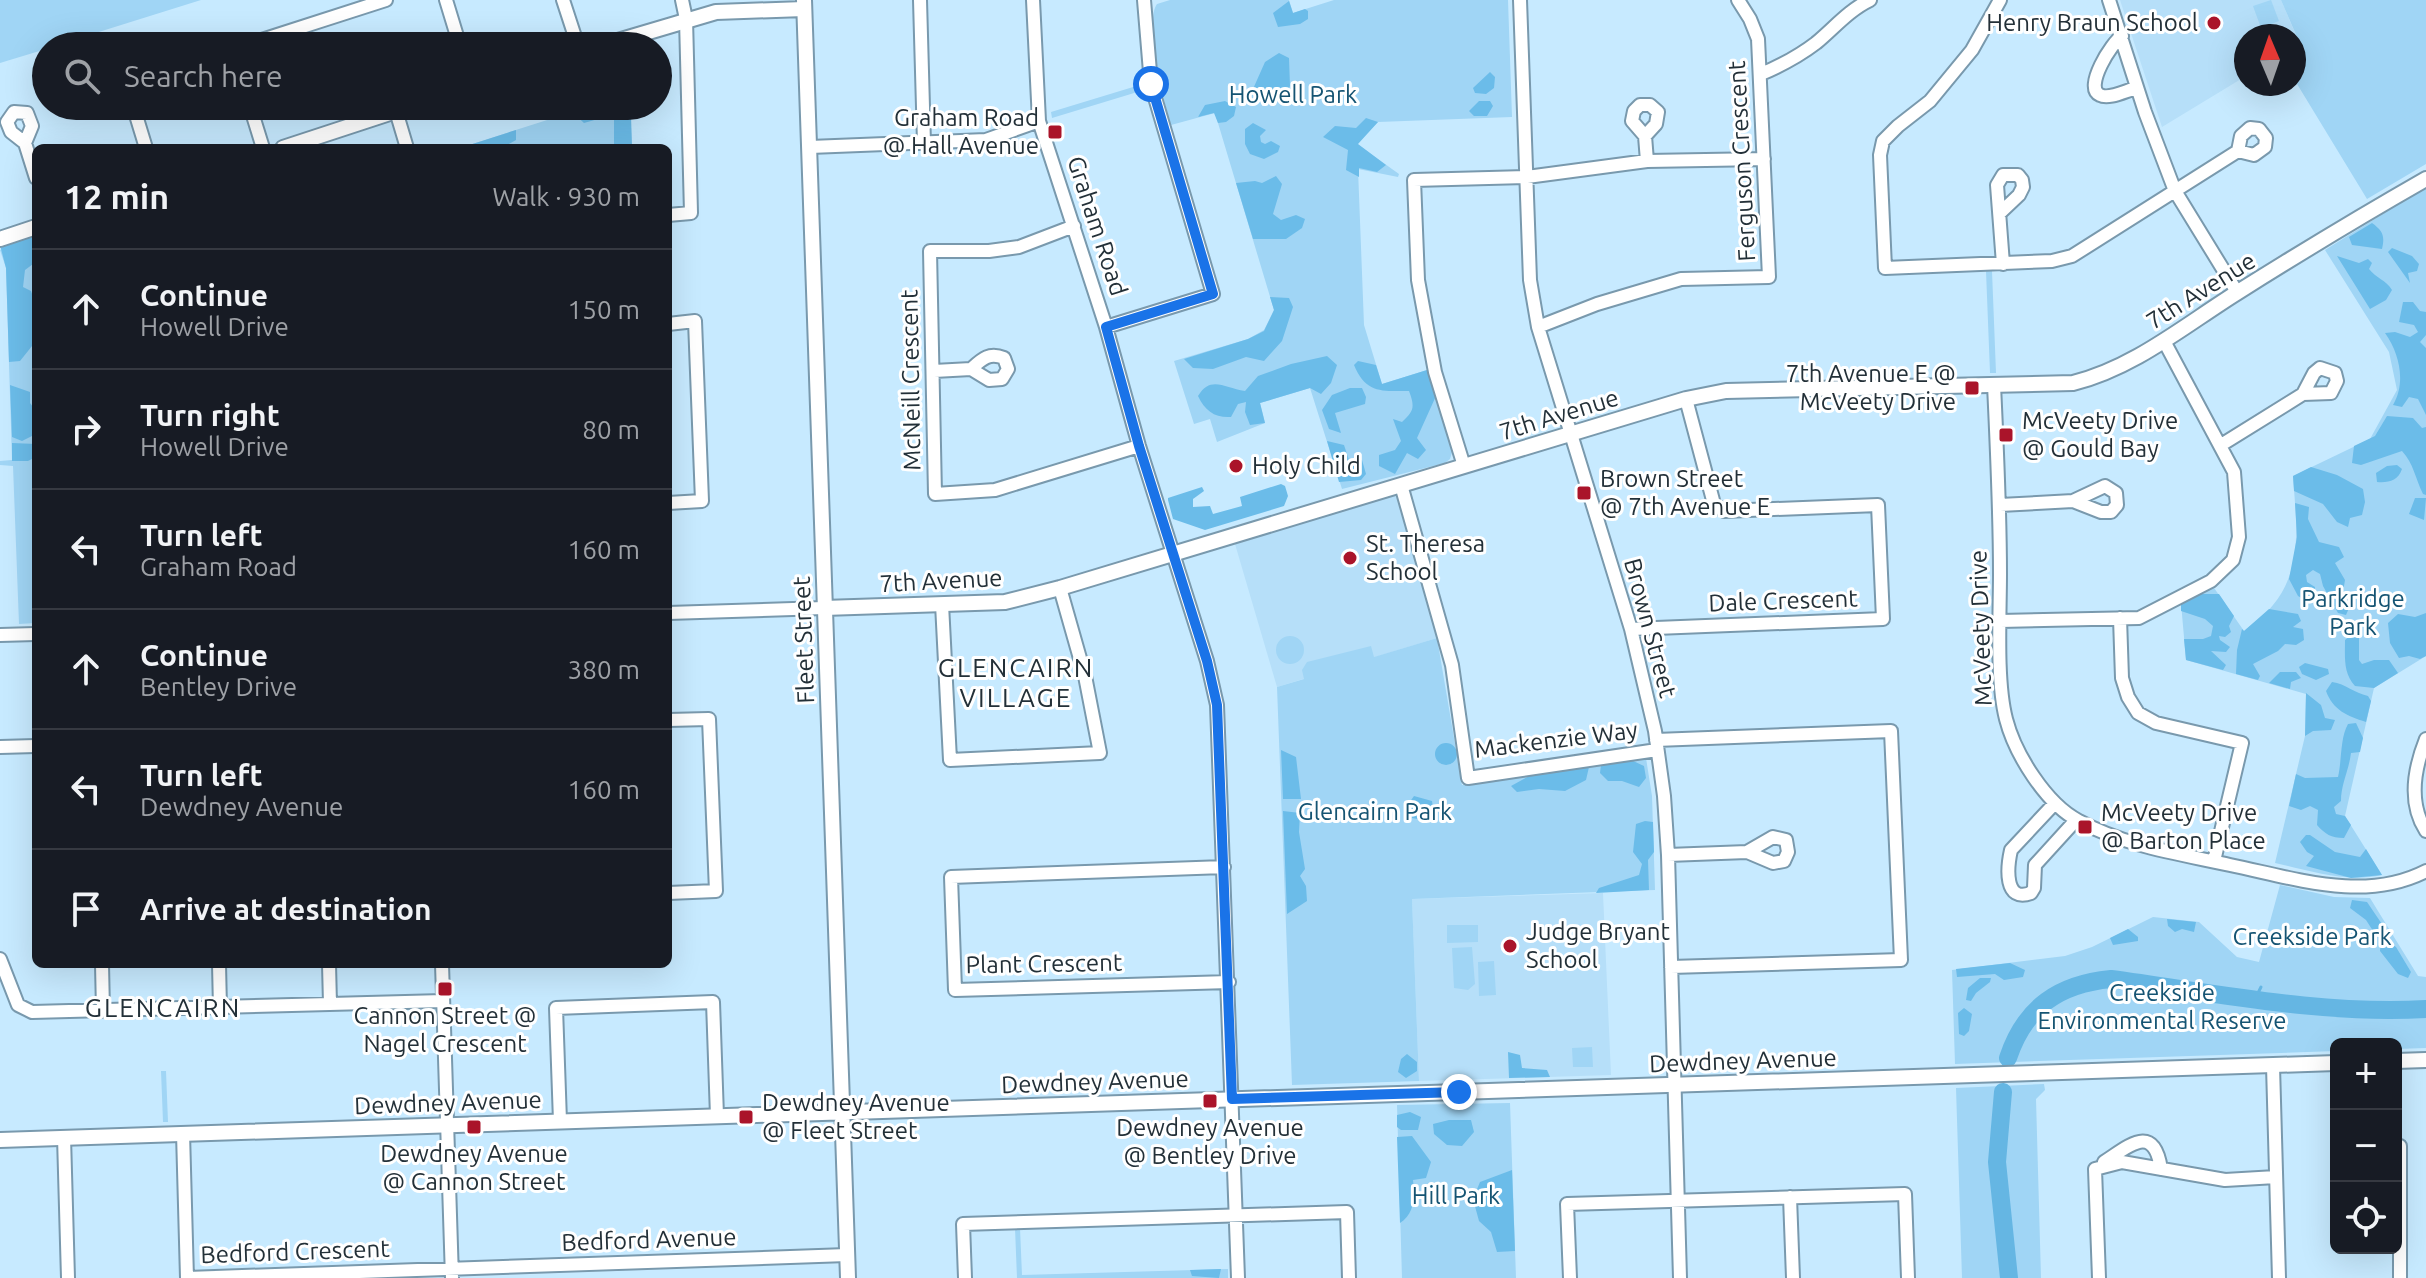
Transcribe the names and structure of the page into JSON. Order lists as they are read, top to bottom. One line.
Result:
{"streets":{"street":["Ferguson Crescent","Graham Road","7th Avenue","McNeill Crescent","Dale Crescent","Brown Street","McVeety Drive","Fleet Street","Mackenzie Way","Plant Crescent","Dewdney Avenue","Bedford Avenue","Bedford Crescent"]},"crossings":[["Ferguson Crescent","Brown Street"],["Graham Road","7th Avenue"],["Graham Road","McNeill Crescent"],["Graham Road","Plant Crescent"],["Graham Road","Dewdney Avenue"],["7th Avenue","Dale Crescent"],["7th Avenue","Brown Street"],["7th Avenue","McVeety Drive"],["7th Avenue","Fleet Street"],["7th Avenue","Mackenzie Way"],["Dale Crescent","Brown Street"],["Brown Street","Mackenzie Way"],["Brown Street","Dewdney Avenue"],["Fleet Street","Dewdney Avenue"],["Fleet Street","Bedford Avenue"],["Dewdney Avenue","Bedford Crescent"],["Bedford Avenue","Bedford Crescent"]],"districts":["GLENCAIRN VILLAGE","GLENCAIRN"],"parks":["Howell Park","Parkridge Park","Glencairn Park","Creekside Park","Creekside Environmental Reserve","Hill Park"],"places":{"other":["Henry Braun School","Holy Child","St. Theresa School","Judge Bryant School"],"transit":["Graham Road @ Hall Avenue","7th Avenue E @ McVeety Drive","McVeety Drive @ Gould Bay","Brown Street @ 7th Avenue E","McVeety Drive @ Barton Place","Cannon Street @ Nagel Crescent","Dewdney Avenue @ Bentley Drive","Dewdney Avenue @ Fleet Street","Dewdney Avenue @ Cannon Street"]},"north":"top","page":{"search":"Search here","heading":["12 min","Walk · 930 m"],"list":[["Continue","Howell Drive","150 m"],["Turn right","Howell Drive","80 m"],["Turn left","Graham Road","160 m"],["Continue","Bentley Drive","380 m"],["Turn left","Dewdney Avenue","160 m"],"Arrive at destination"],"map_buttons":["+","−"]}}
